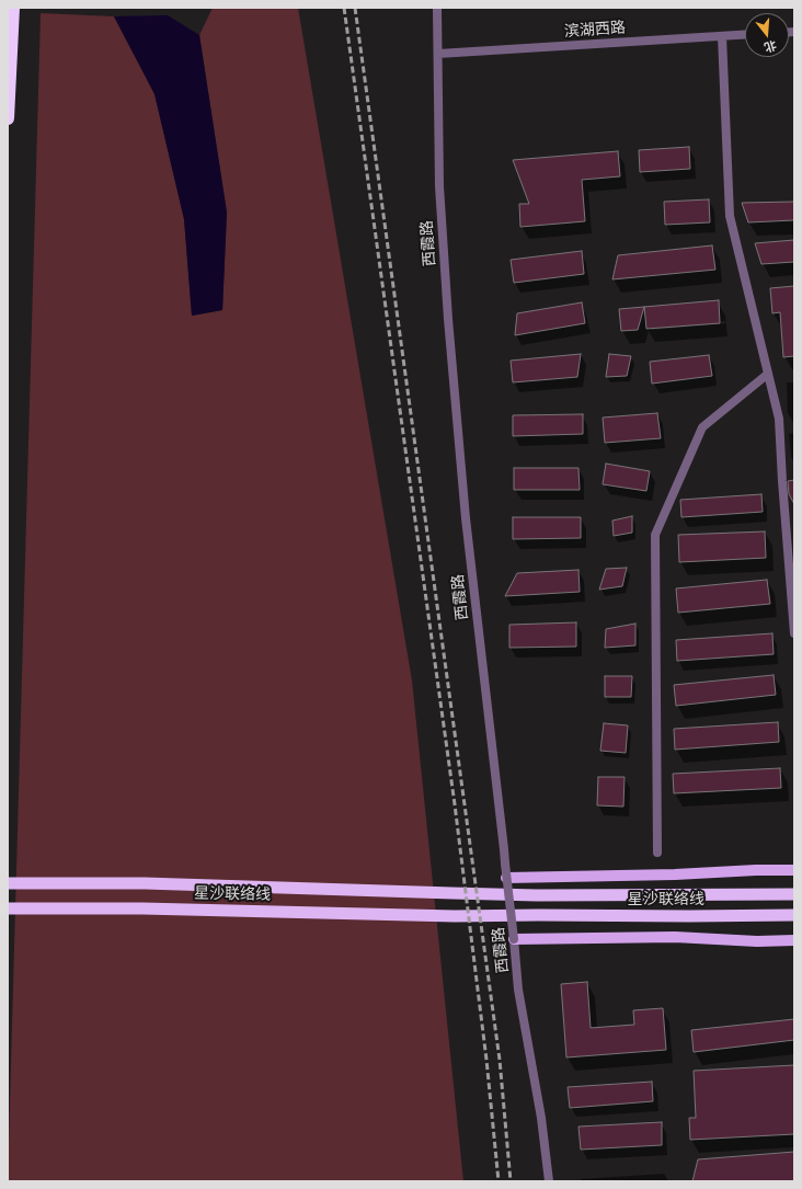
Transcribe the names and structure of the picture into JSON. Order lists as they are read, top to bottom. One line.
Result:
{"streets":{"highway":["星沙联络线"],"street":["滨湖西路","西霞路"]},"crossings":[["滨湖西路","西霞路"]],"north":"bottom"}
